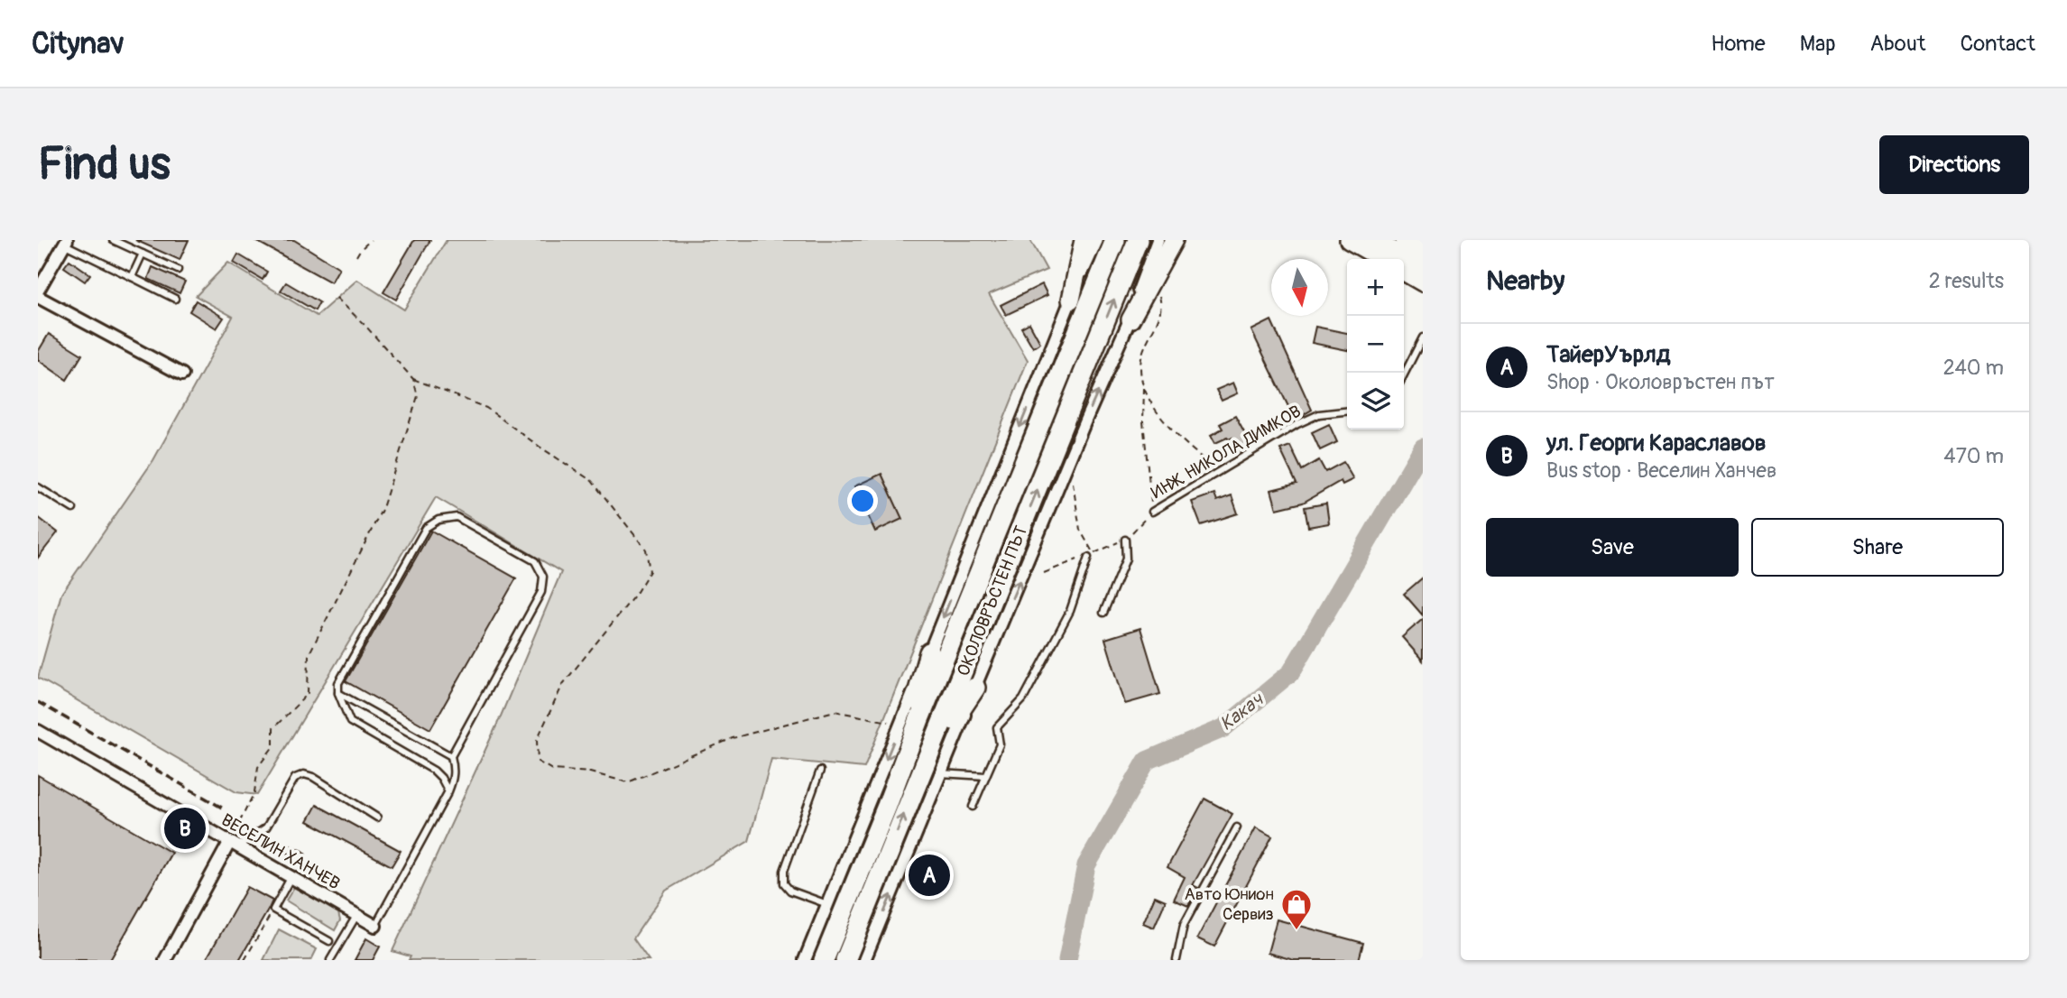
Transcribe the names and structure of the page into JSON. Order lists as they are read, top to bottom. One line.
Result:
{"streets":{"highway":["ОКОЛОВРЪСТЕН ПЪТ"],"street":["ВЕСЕЛИН ХАНЧЕВ"],"lane":["ИНЖ. НИКОЛА ДИМКОВ"]},"water":["Какач"],"places":{"shop":["Авто Юнион Сервиз"]},"north":"bottom","page":{"header":"Citynav","nav":["Home","Map","About","Contact"],"buttons":["Directions",["Save","Share"]],"title":"Find us","heading":["Nearby","2 results"],"map_buttons":["+","−"],"list":[{"mark":"A","name":"ТайерУърлд","note":"Shop · Околовръстен път","value":"240 m"},{"mark":"B","name":"ул. Георги Караславов","note":"Bus stop · Веселин Ханчев","value":"470 m"}],"pins":["B","A"]}}
